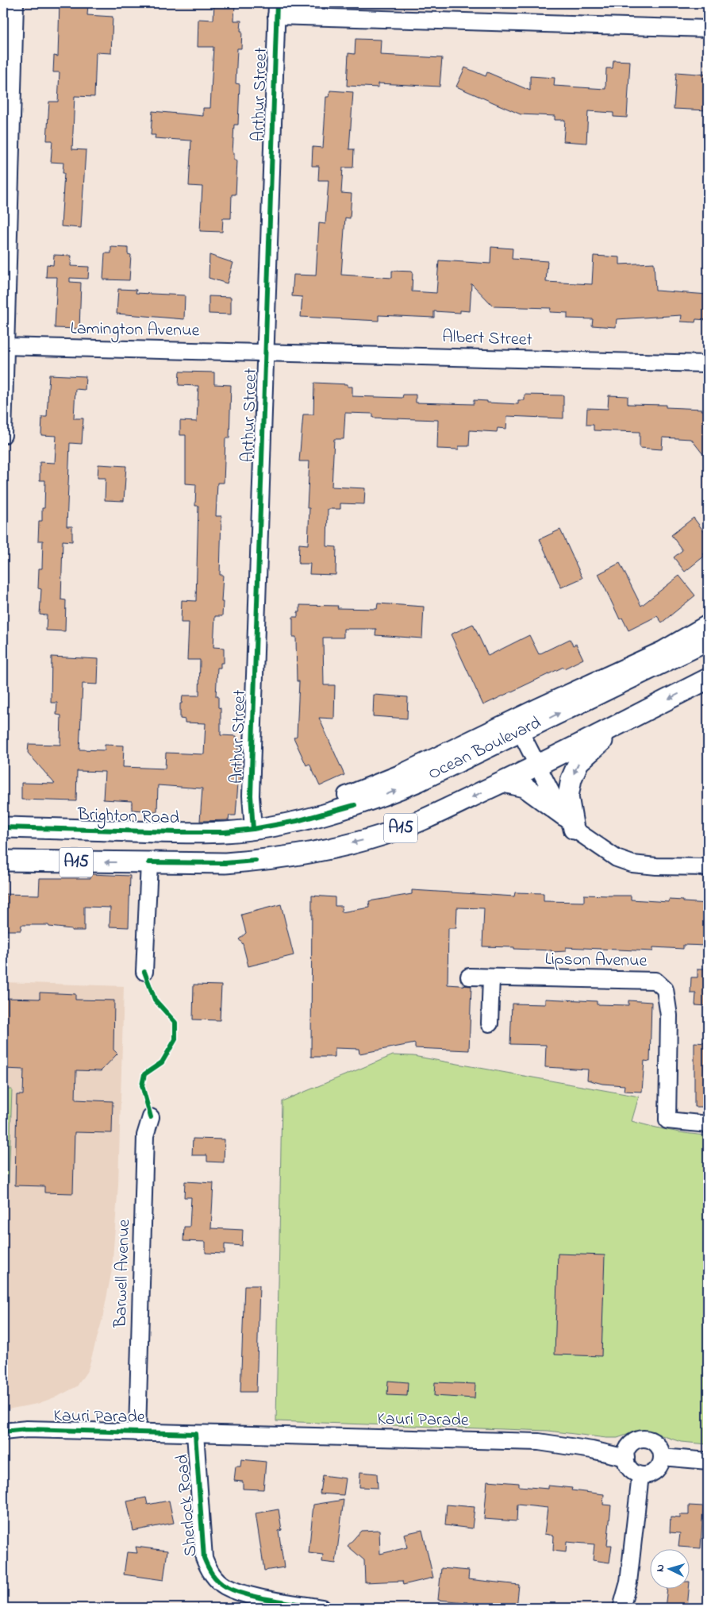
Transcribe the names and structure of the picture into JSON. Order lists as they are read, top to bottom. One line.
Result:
{"streets":{"main road":["Ocean Boulevard","Brighton Road","A15"],"street":["Arthur Street","Lamington Avenue","Albert Street","Lipson Avenue","Barwell Avenue","Kauri Parade","Sherlock Road"]},"crossings":[["Arthur Street","Lamington Avenue"],["Arthur Street","Albert Street"],["Arthur Street","Ocean Boulevard"],["Arthur Street","Brighton Road"],["Lamington Avenue","Albert Street"],["Ocean Boulevard","Brighton Road"],["Ocean Boulevard","A15"],["Barwell Avenue","Kauri Parade"],["Kauri Parade","Sherlock Road"]],"north":"left"}
